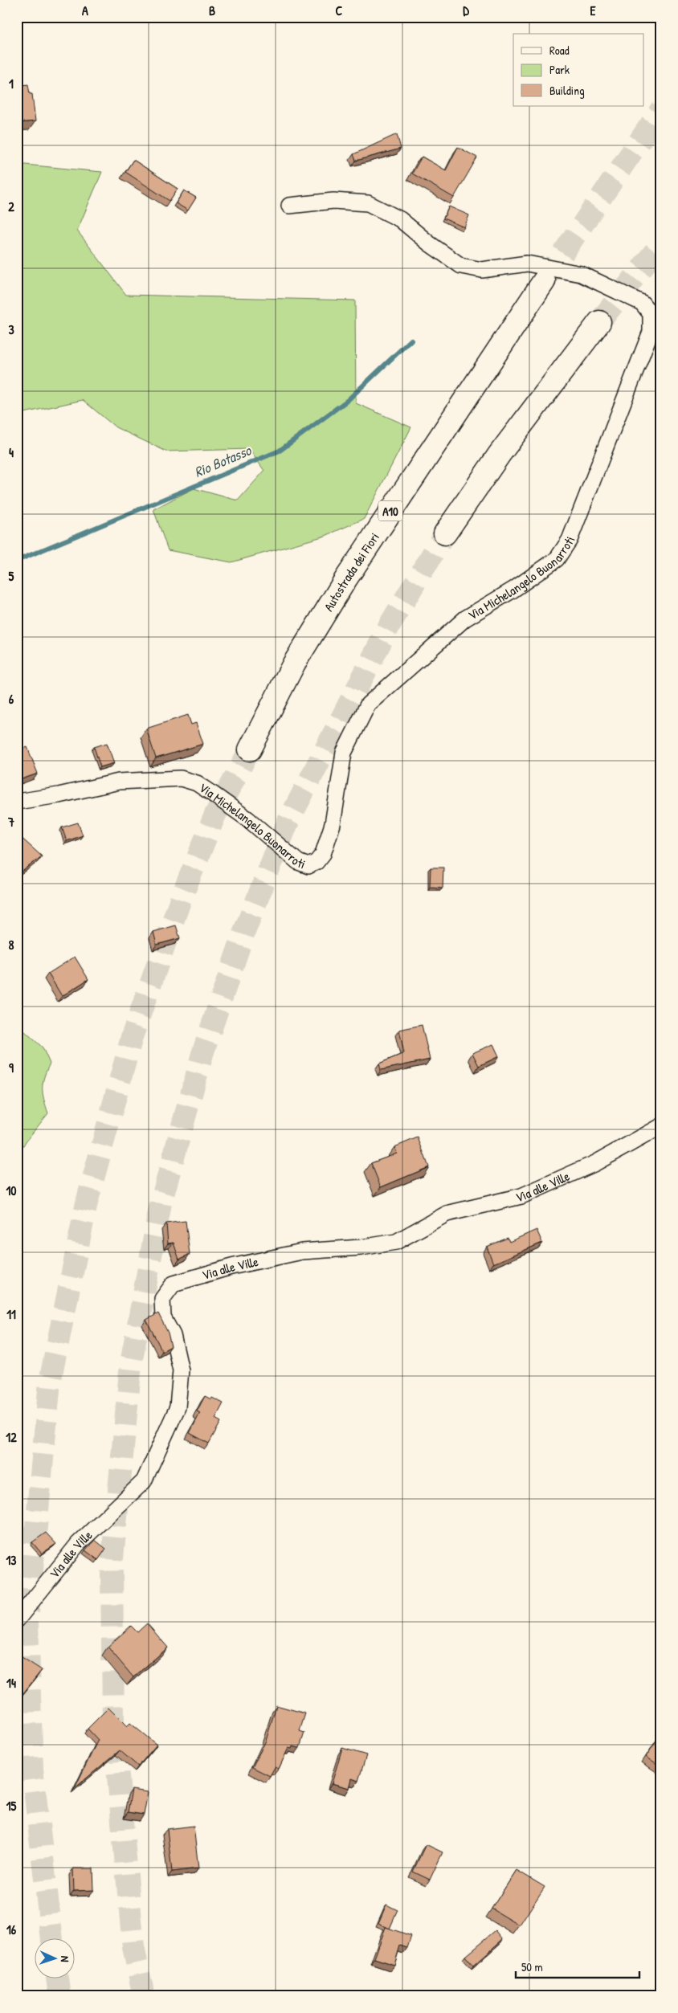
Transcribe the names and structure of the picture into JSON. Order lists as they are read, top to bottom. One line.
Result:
{"streets":{"highway":["A10","Autostrada dei Fiori"],"street":["Via Michelangelo Buonarroti","Via alle Ville"]},"water":["Rio Botasso"],"legend":["Road","Park","Building"],"scale_bar":"50 m","north":"right","grid":{"columns":["A","B","C","D","E"],"rows":["1","2","3","4","5","6","7","8","9","10","11","12","13","14","15","16"]}}
